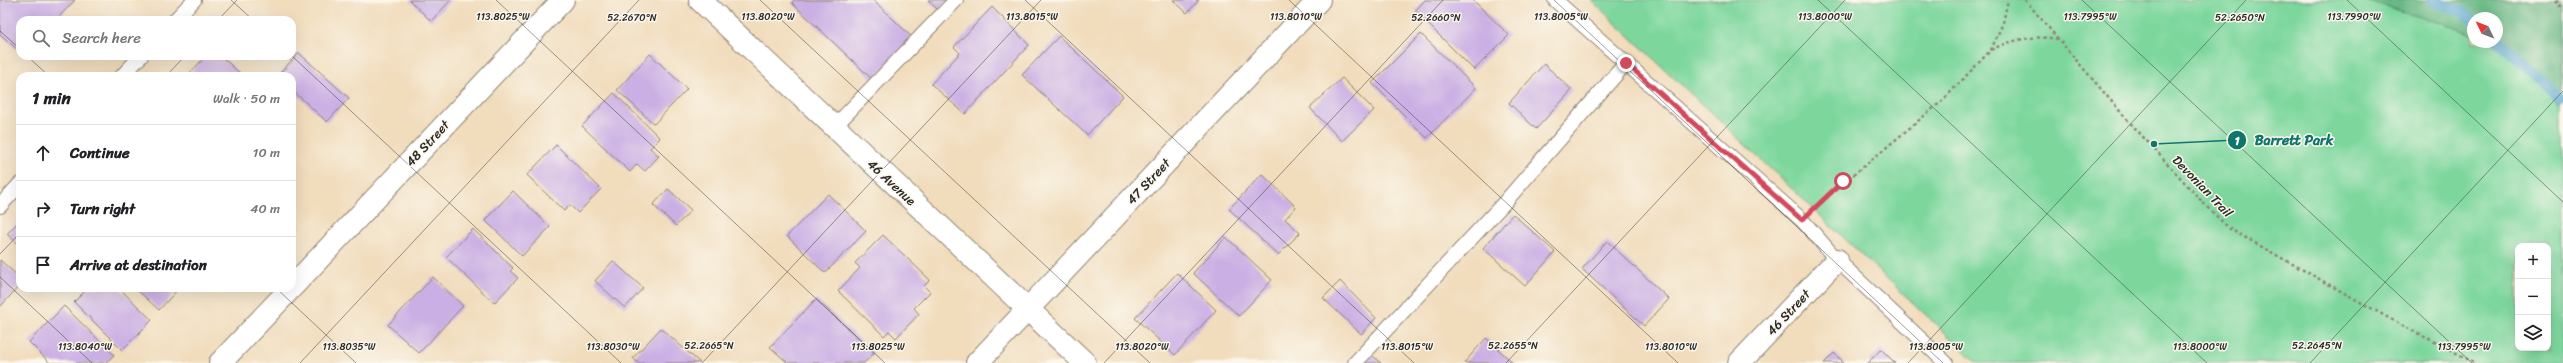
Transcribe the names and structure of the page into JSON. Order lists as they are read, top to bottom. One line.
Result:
{"streets":{"street":["48 Street","47 Street","46 Avenue","46 Street"],"path":["Devonian Trail"]},"crossings":[["47 Street","46 Avenue"]],"places":["Barrett Park"],"north":"top left","page":{"search":"Search here","heading":["1 min","Walk · 50 m"],"list":[["Continue","10 m"],["Turn right","40 m"],"Arrive at destination"],"map_buttons":["+","−"]},"coordinates":["113.8025°W","113.8020°W","113.8015°W","113.8010°W","113.8005°W","113.8000°W","113.7995°W","113.7990°W","52.2670°N","52.2660°N","52.2650°N","52.2665°N","52.2655°N","52.2645°N","113.8040°W","113.8035°W","113.8030°W"]}
